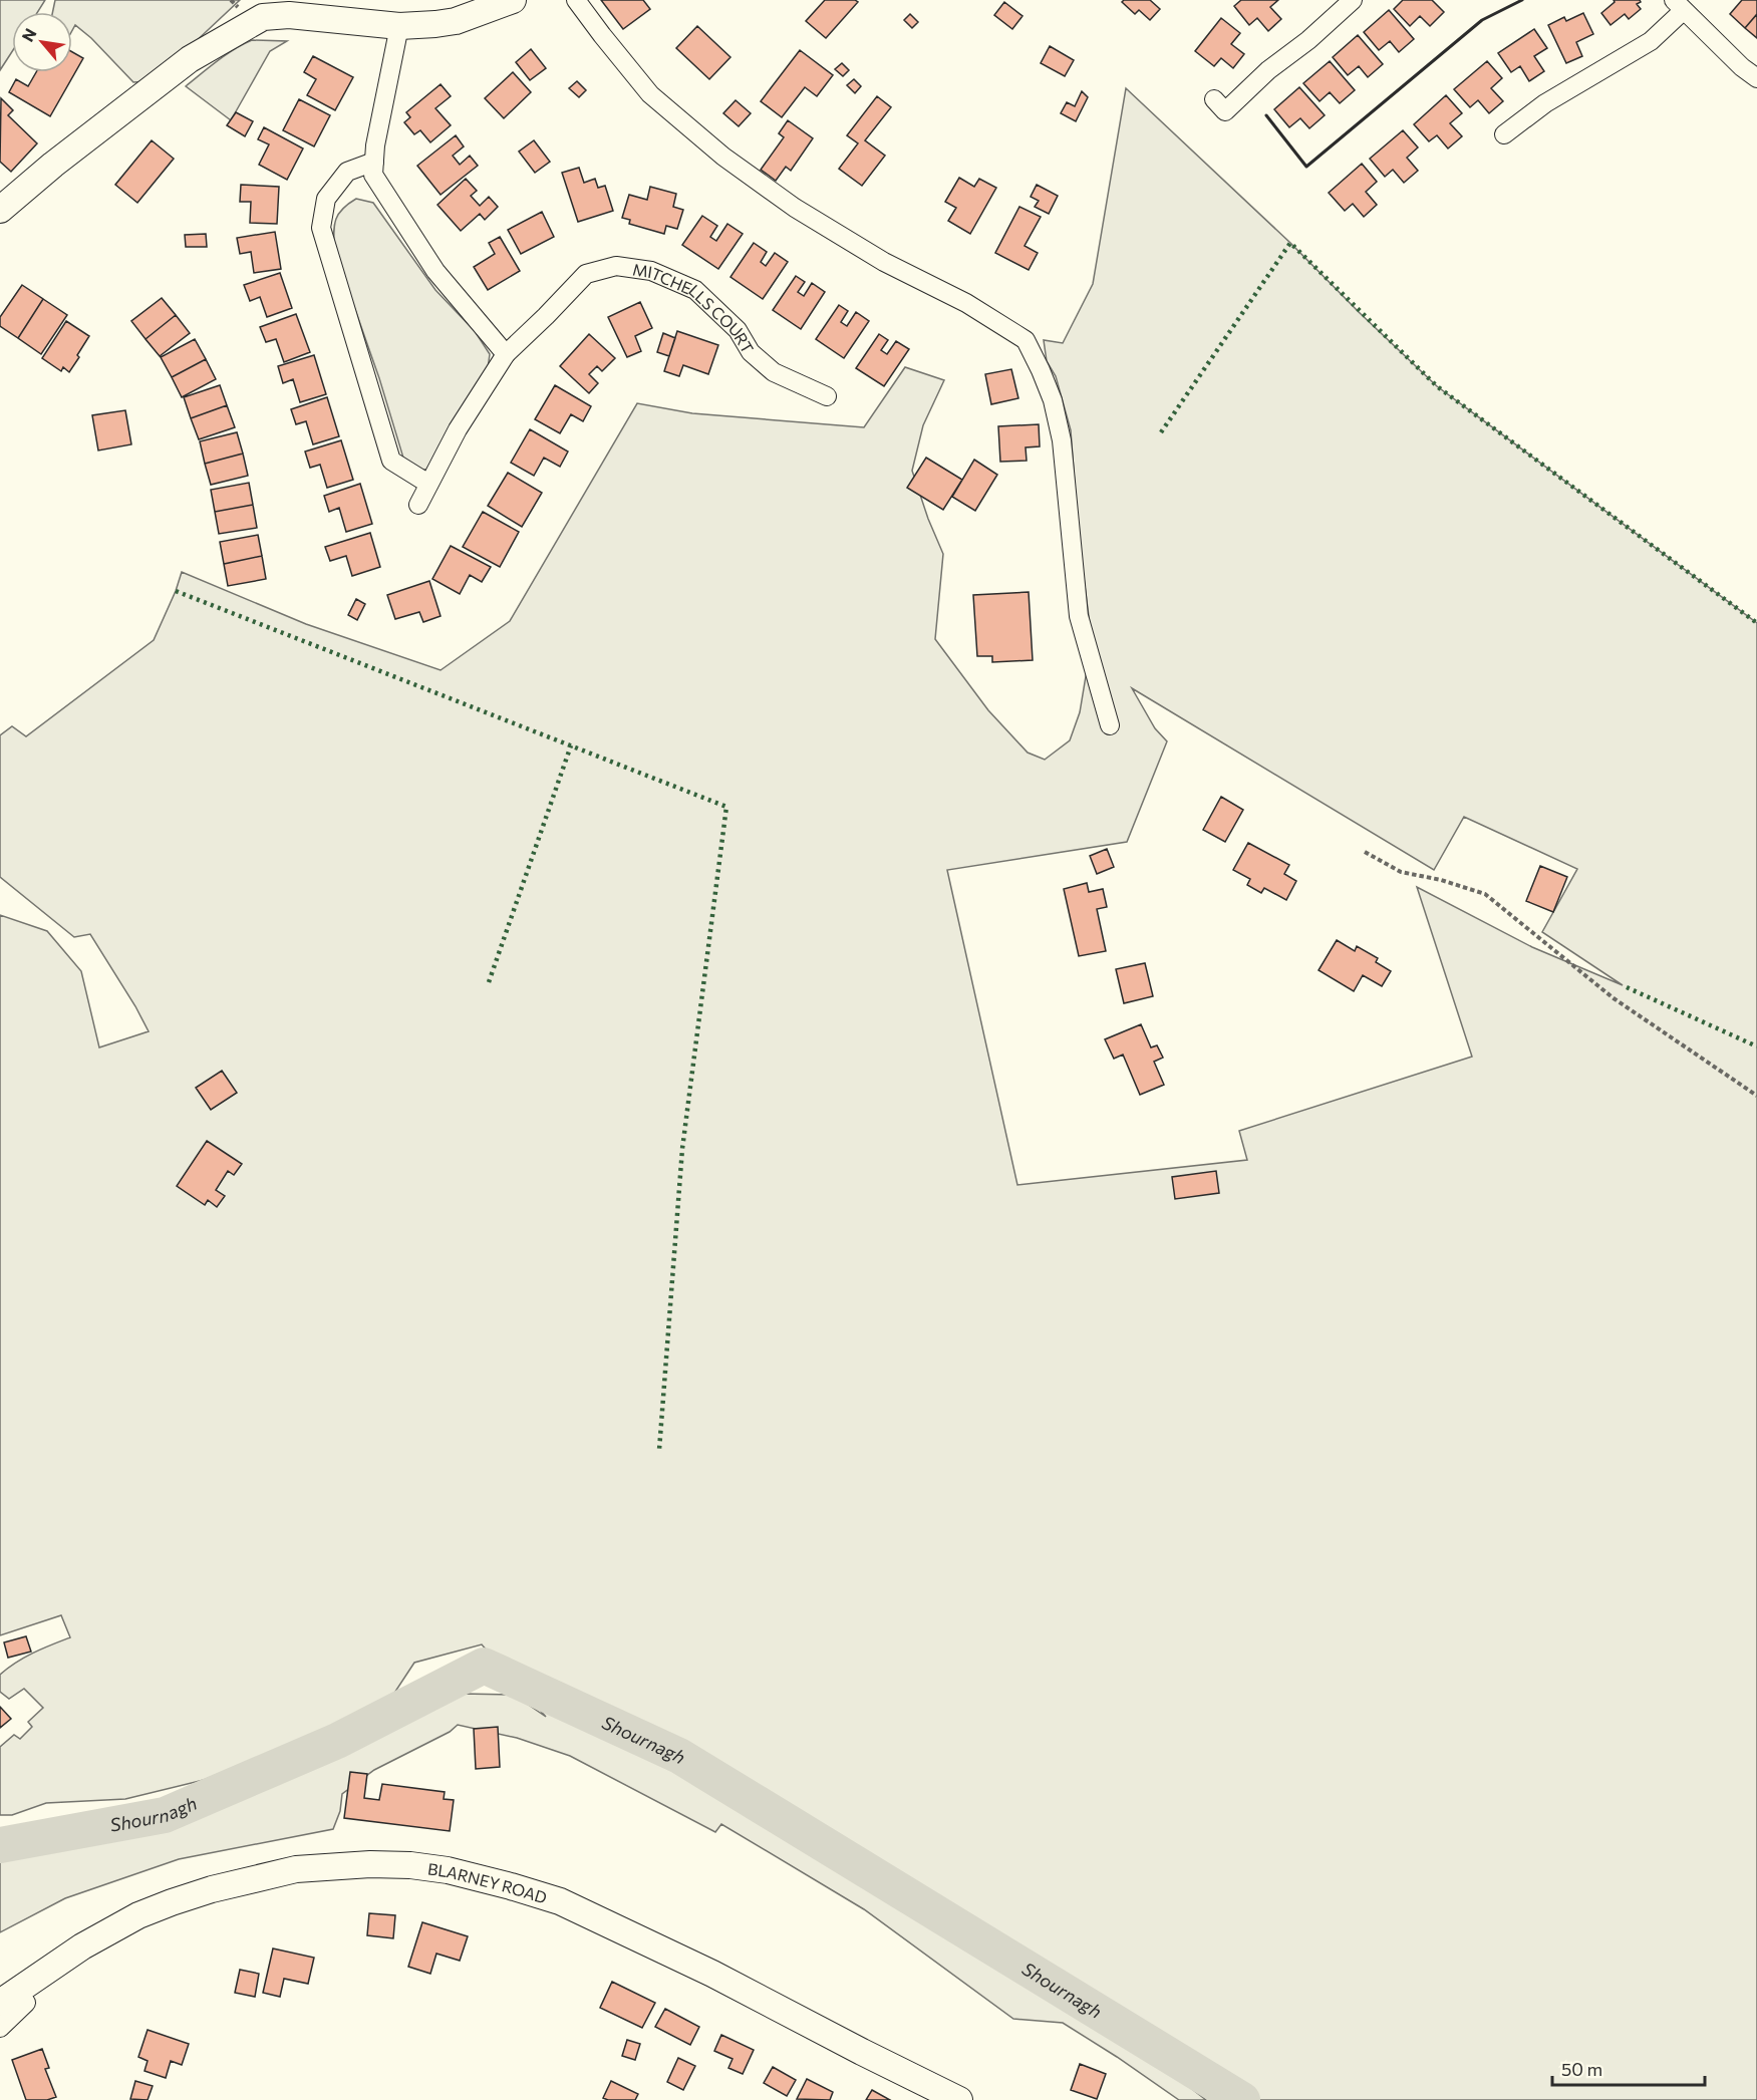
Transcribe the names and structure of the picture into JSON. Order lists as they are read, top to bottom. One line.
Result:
{"streets":{"main road":["BLARNEY ROAD"],"street":["MITCHELLS COURT"]},"water":["Shournagh"],"scale_bar":"50 m","north":"top left"}
